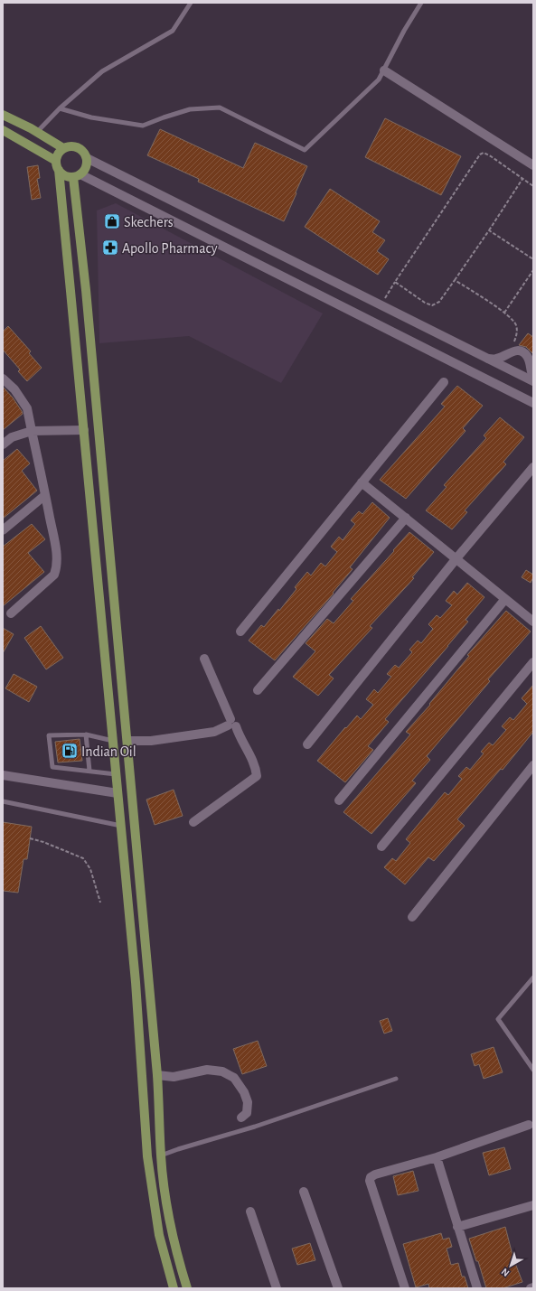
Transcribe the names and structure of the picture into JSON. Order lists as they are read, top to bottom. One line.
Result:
{"places":{"shop":["Skechers"],"pharmacy":["Apollo Pharmacy"],"fuel station":["Indian Oil"]},"north":"bottom left"}
